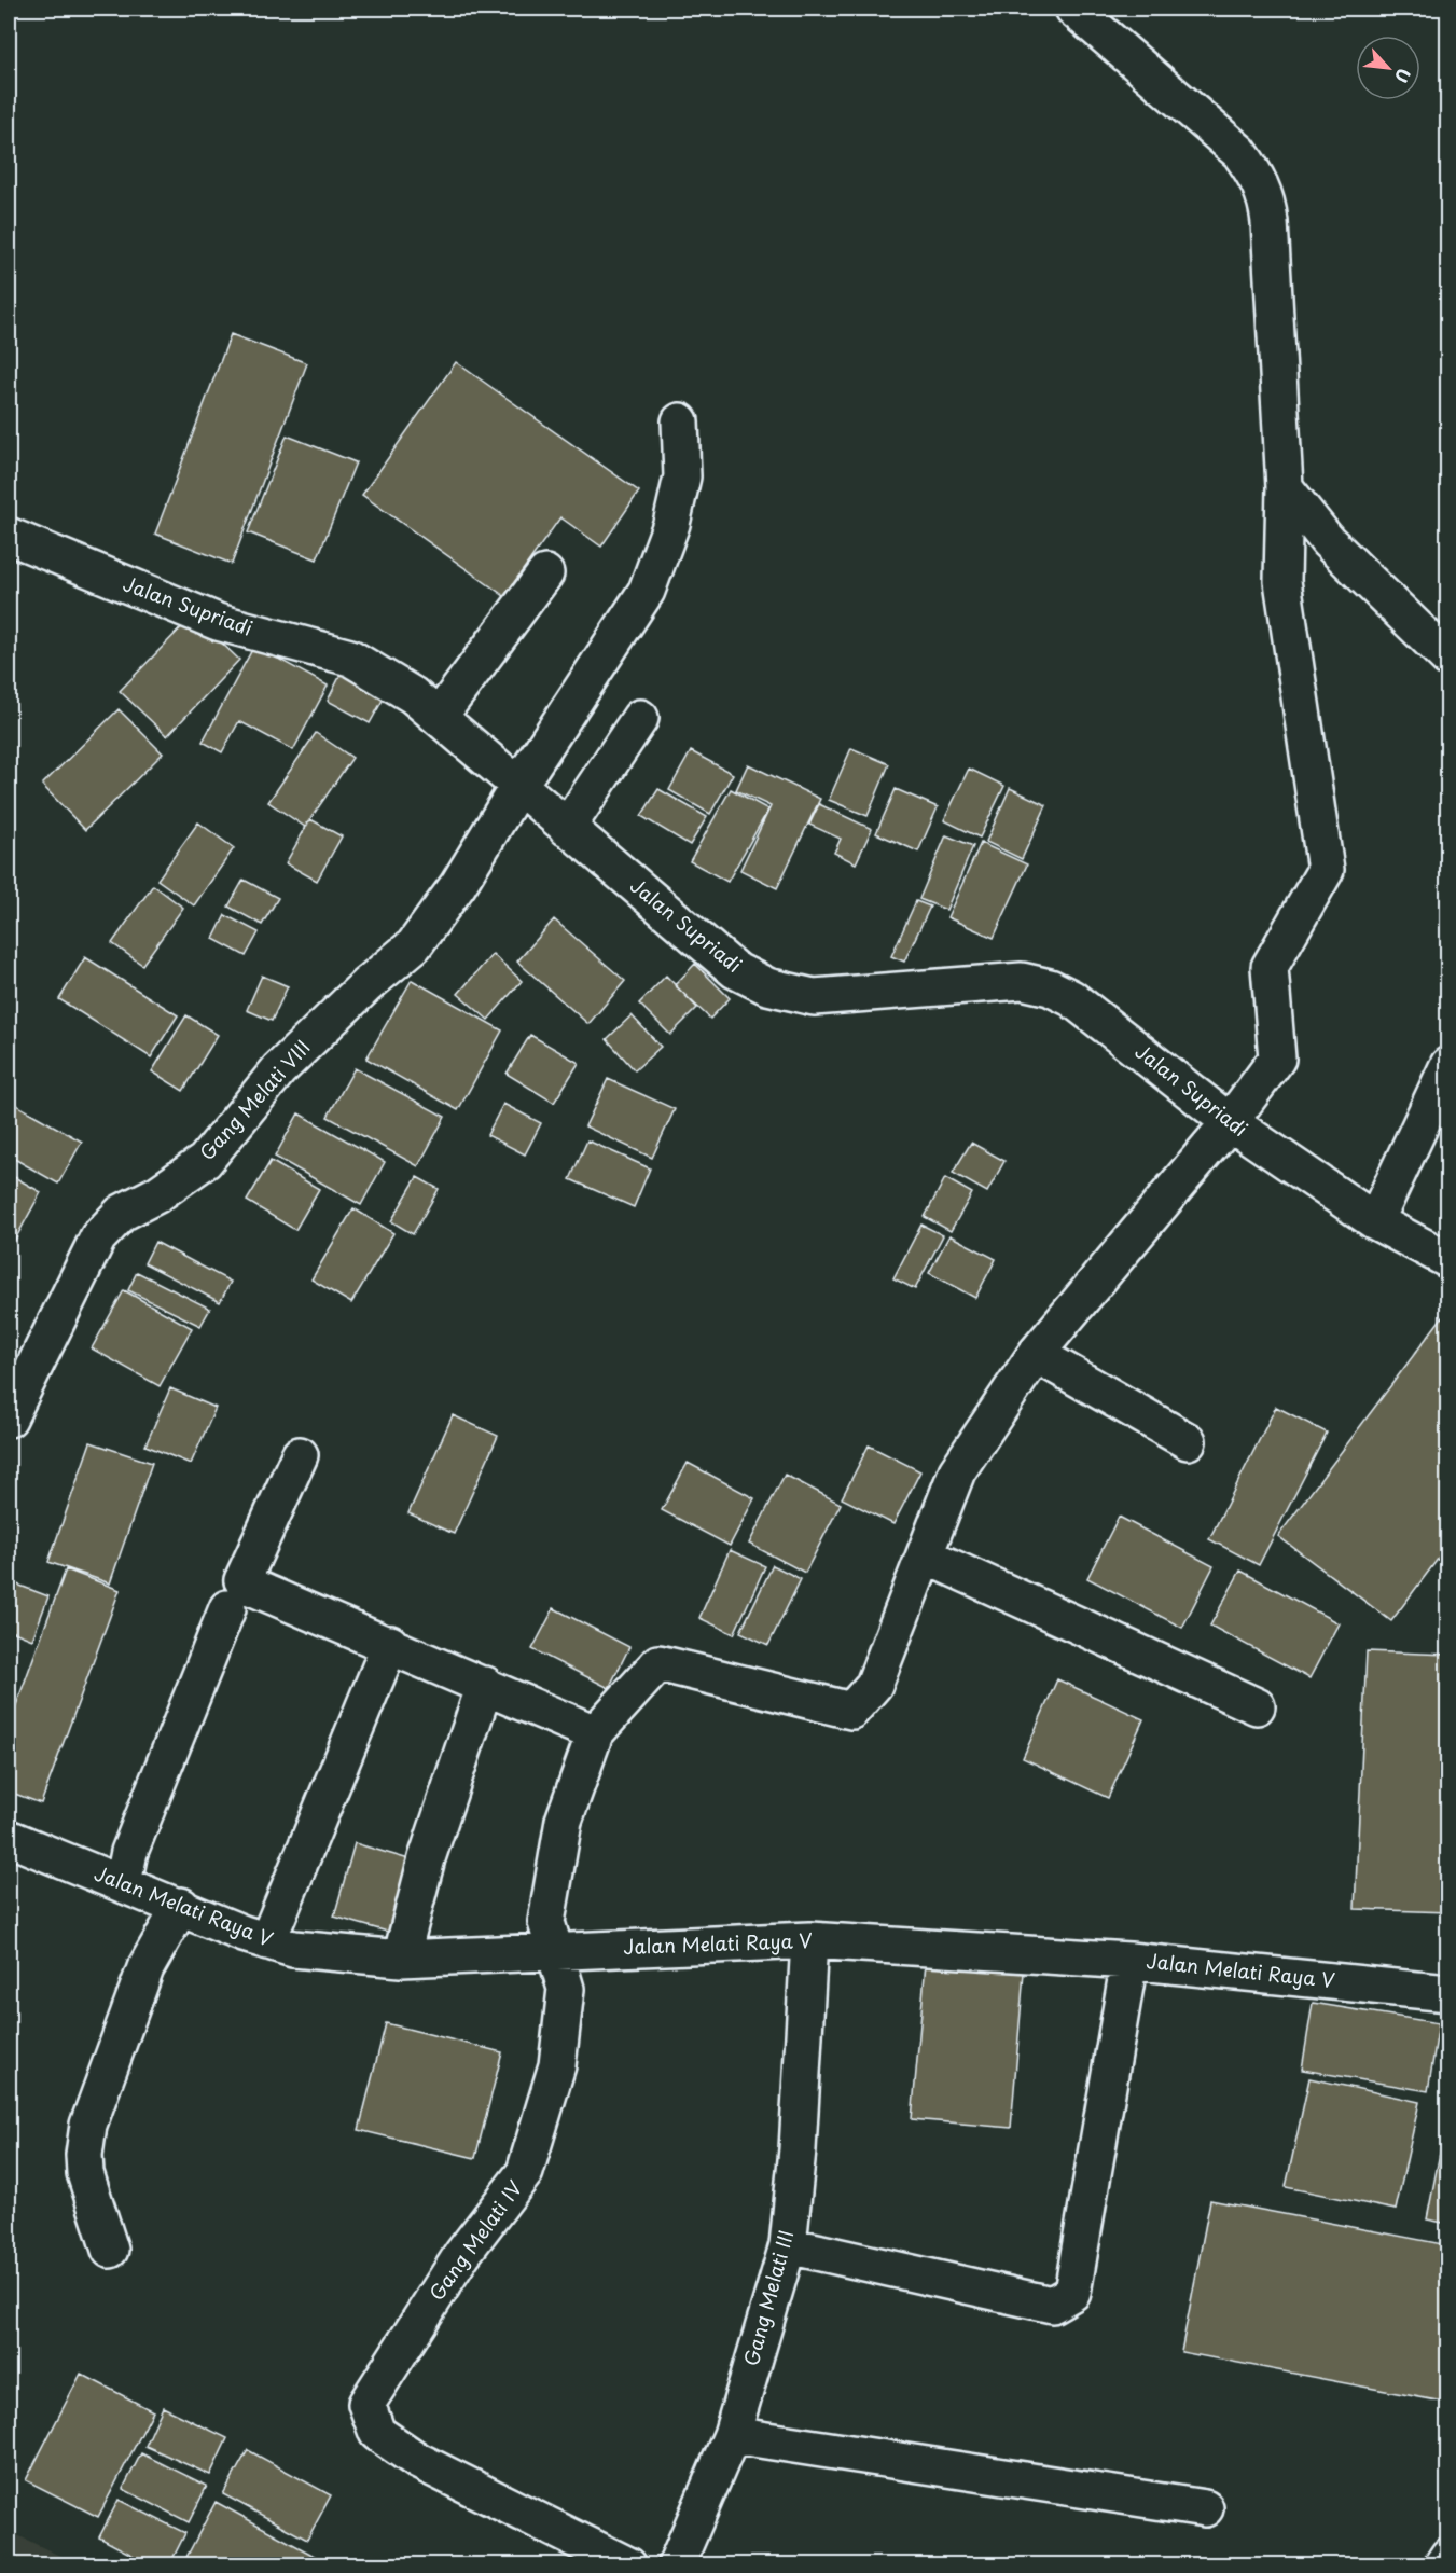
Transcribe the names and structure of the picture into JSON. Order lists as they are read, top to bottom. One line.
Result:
{"streets":{"street":["Jalan Supriadi","Gang Melati VIII","Jalan Melati Raya V","Gang Melati IV","Gang Melati III"]},"crossings":[["Jalan Supriadi","Gang Melati VIII"],["Jalan Melati Raya V","Gang Melati IV"],["Jalan Melati Raya V","Gang Melati III"]],"north":"bottom right"}
